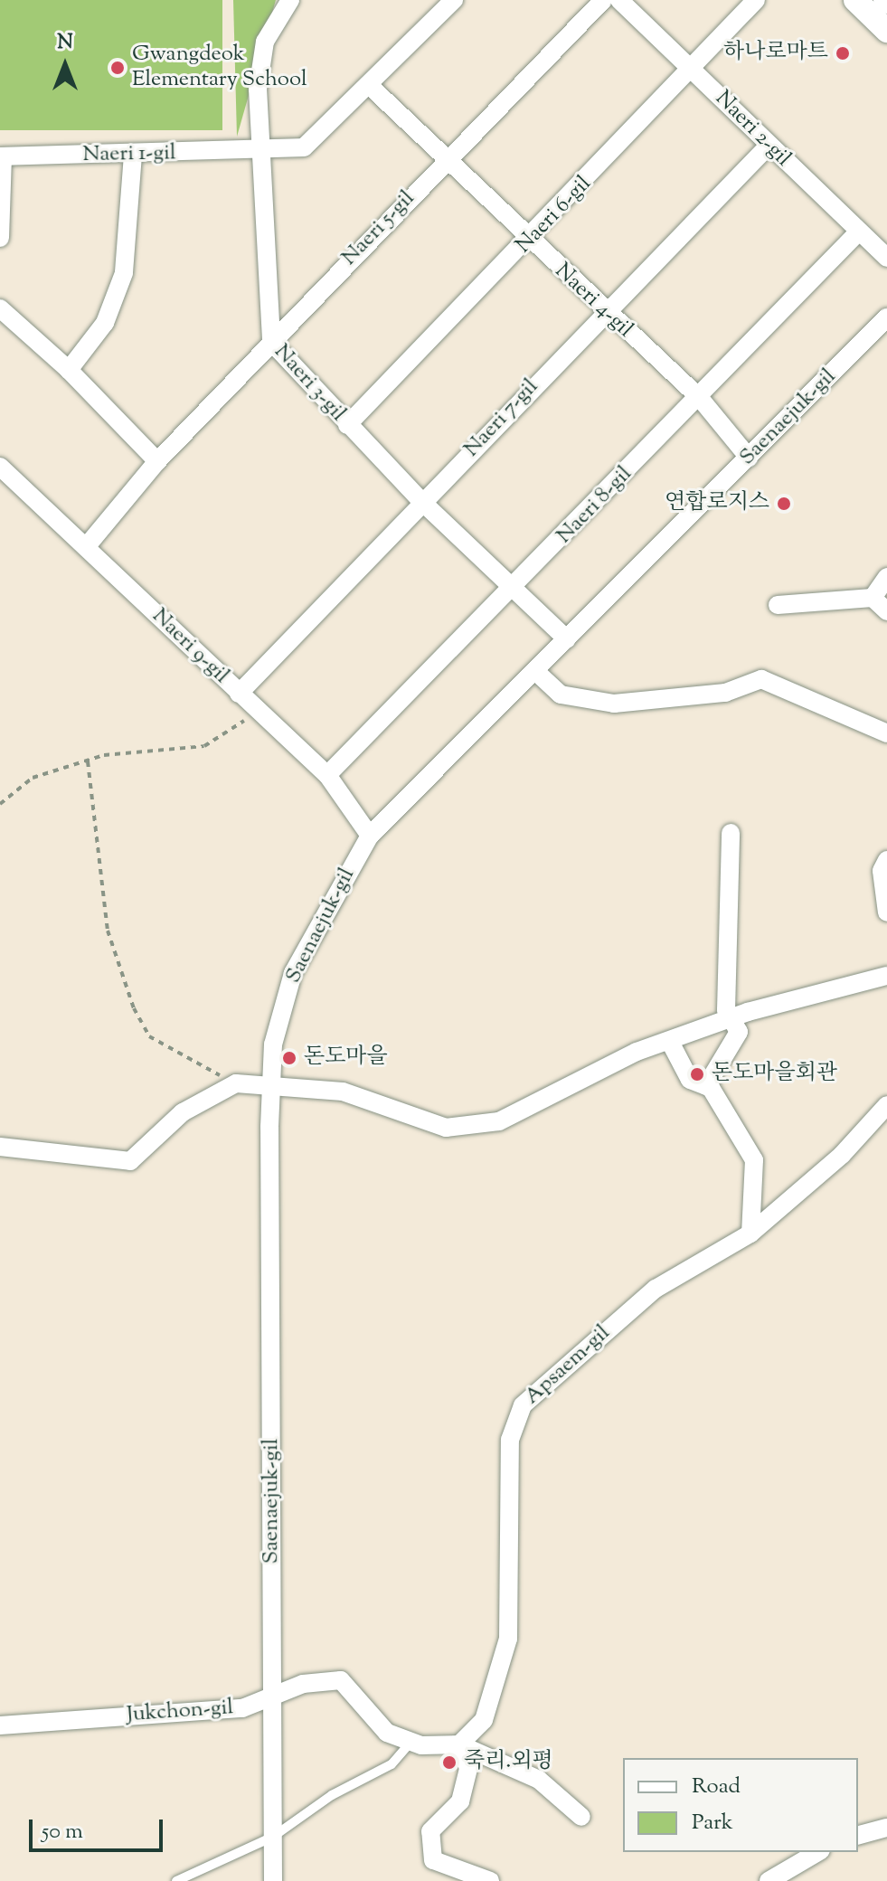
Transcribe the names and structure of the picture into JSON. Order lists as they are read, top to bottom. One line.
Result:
{"streets":{"street":["Naeri 2-gil","Naeri 1-gil","Naeri 6-gil","Naeri 5-gil","Naeri 4-gil","Naeri 3-gil","Saenaejuk-gil","Naeri 7-gil","Naeri 8-gil","Naeri 9-gil","Apsaem-gil","Jukchon-gil"]},"crossings":[["Naeri 2-gil","Naeri 6-gil"],["Naeri 2-gil","Naeri 7-gil"],["Naeri 2-gil","Naeri 8-gil"],["Naeri 1-gil","Naeri 3-gil"],["Naeri 6-gil","Naeri 4-gil"],["Naeri 6-gil","Naeri 3-gil"],["Naeri 5-gil","Naeri 4-gil"],["Naeri 5-gil","Naeri 3-gil"],["Naeri 5-gil","Naeri 9-gil"],["Naeri 4-gil","Saenaejuk-gil"],["Naeri 4-gil","Naeri 7-gil"],["Naeri 4-gil","Naeri 8-gil"],["Naeri 3-gil","Saenaejuk-gil"],["Naeri 3-gil","Naeri 7-gil"],["Naeri 3-gil","Naeri 8-gil"],["Saenaejuk-gil","Naeri 9-gil"],["Saenaejuk-gil","Jukchon-gil"],["Naeri 7-gil","Naeri 9-gil"],["Naeri 8-gil","Naeri 9-gil"],["Apsaem-gil","Jukchon-gil"]],"places":["하나로마트","Gwangdeok Elementary School","연합로지스","돈도마을","돈도마을회관","죽리.외평"],"legend":["Road","Park"],"scale_bar":"50 m","north":"top"}
